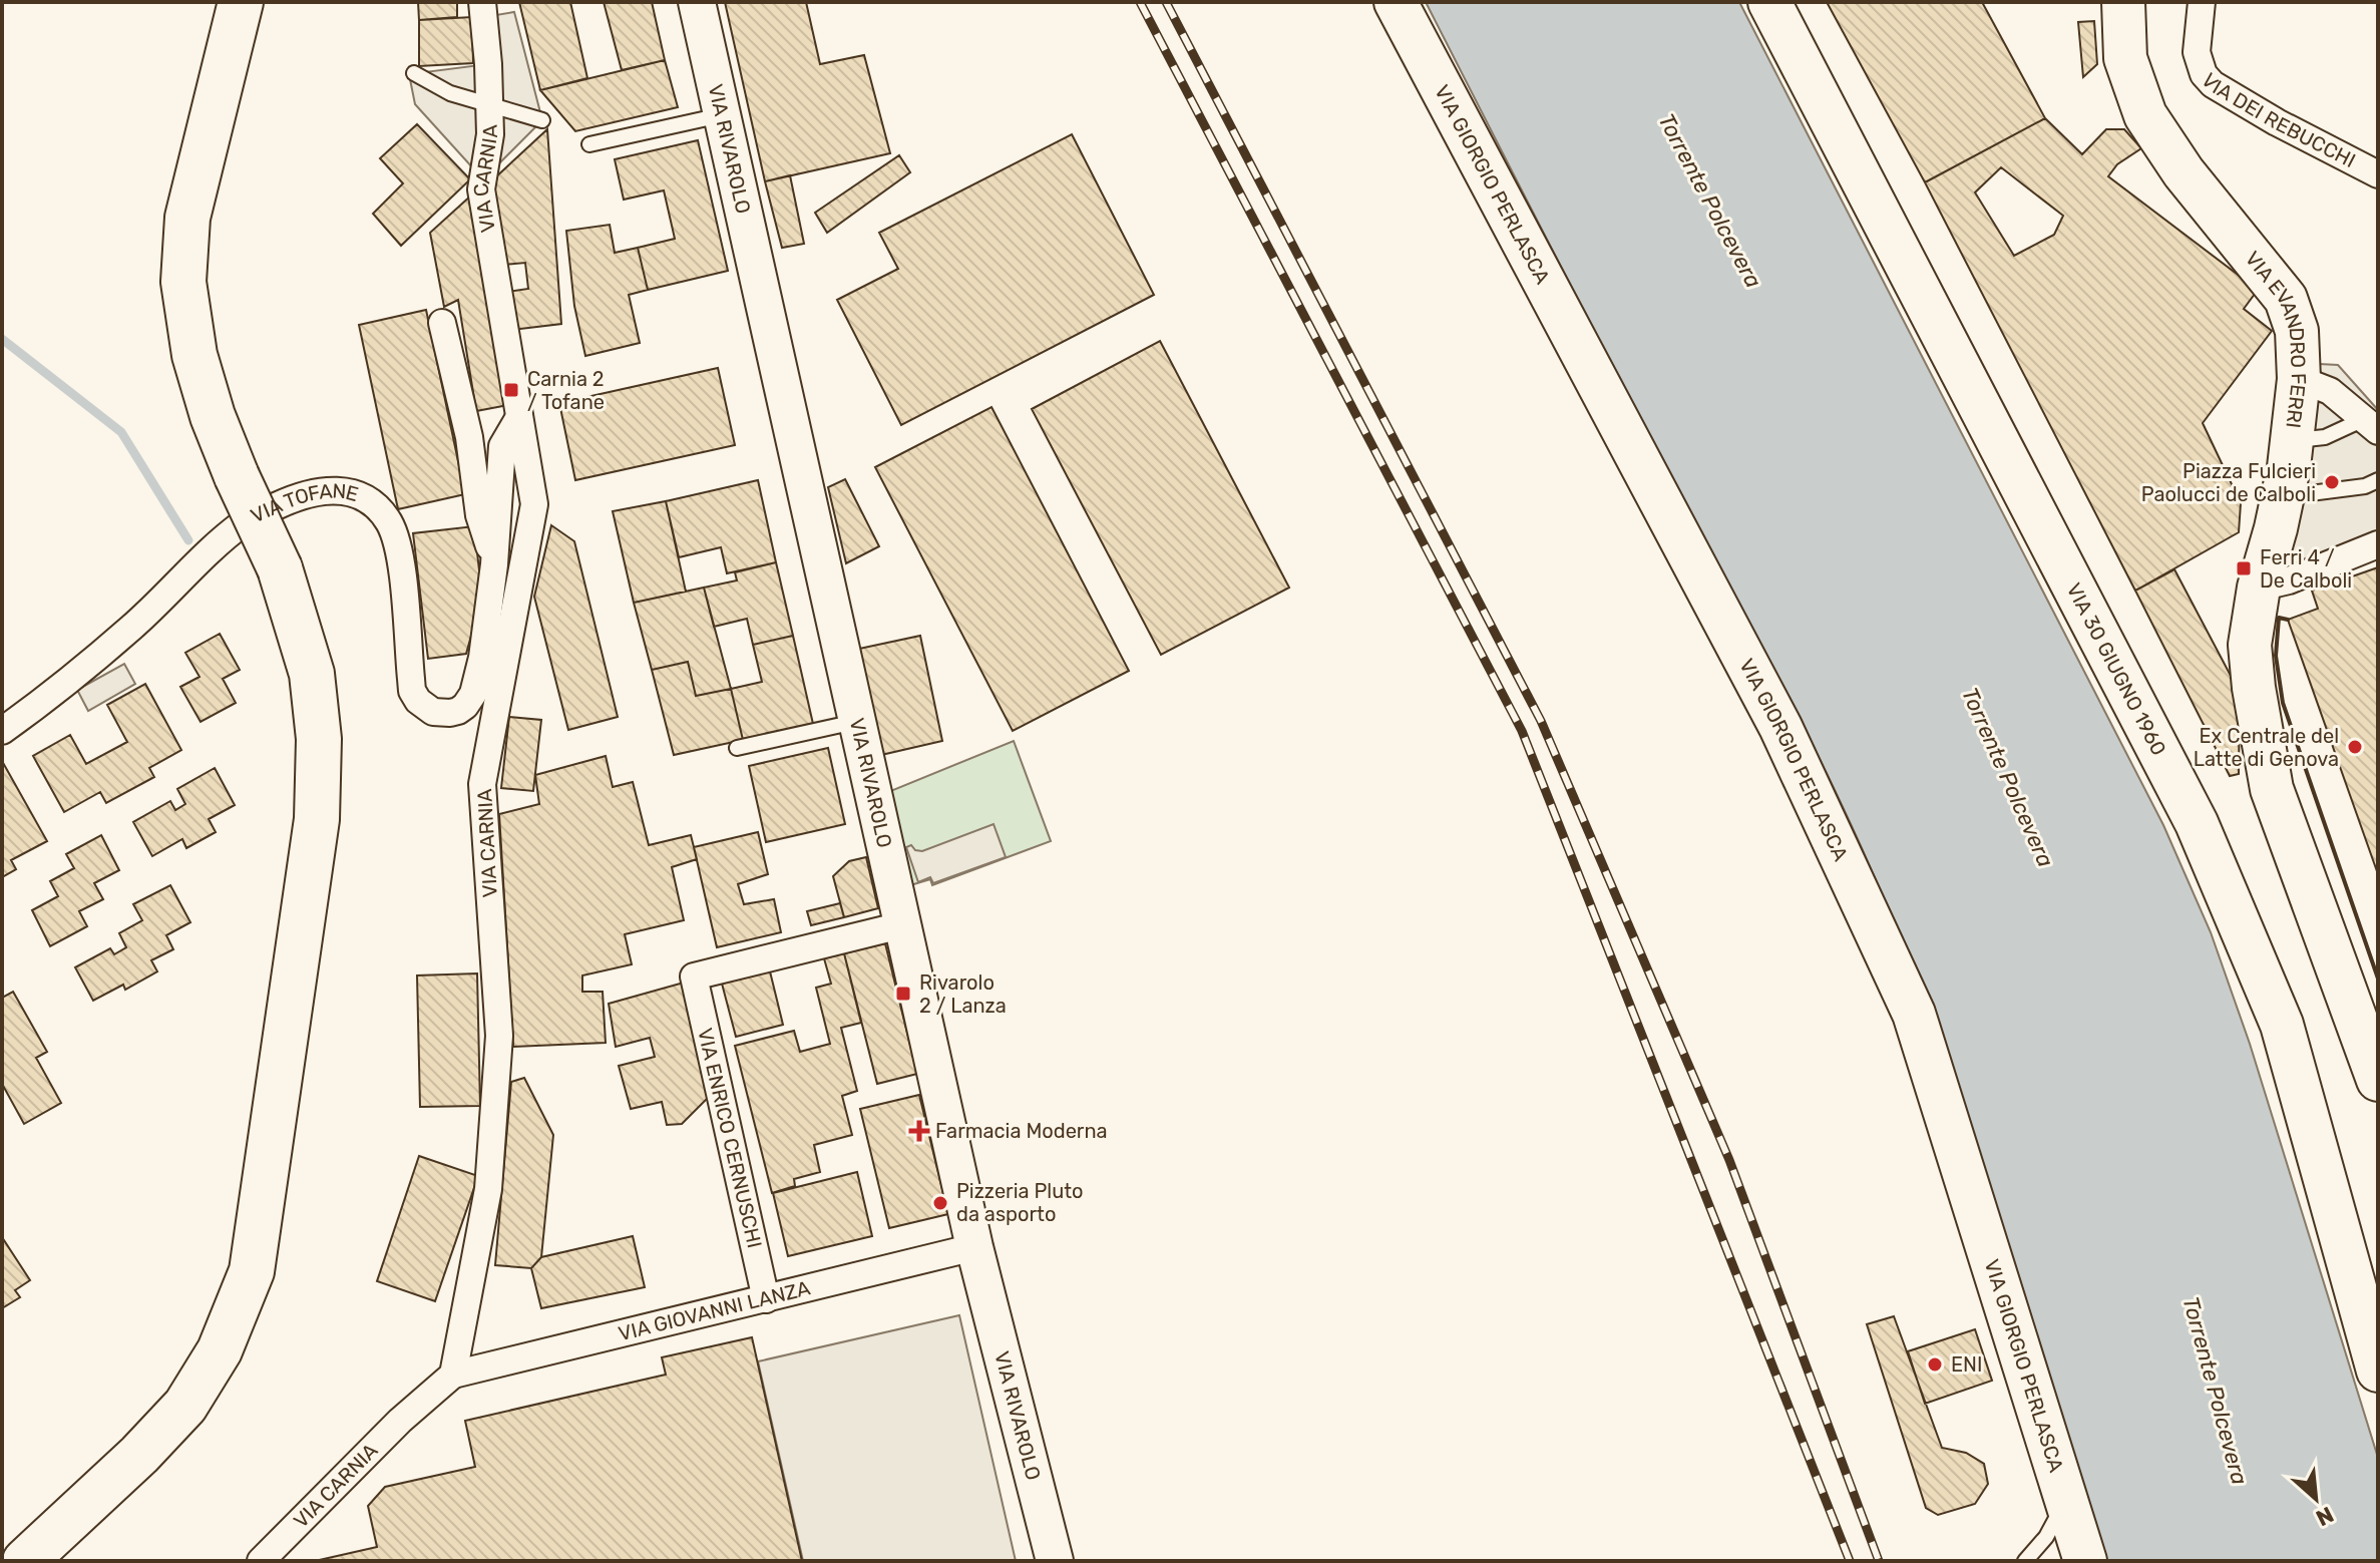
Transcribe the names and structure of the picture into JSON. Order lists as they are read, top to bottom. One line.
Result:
{"streets":{"main road":["VIA RIVAROLO","VIA GIORGIO PERLASCA","VIA EVANDRO FERRI","VIA 30 GIUGNO 1960"],"street":["VIA DEI REBUCCHI","VIA CARNIA","VIA TOFANE","VIA ENRICO CERNUSCHI","VIA GIOVANNI LANZA"]},"crossings":[["VIA RIVAROLO","VIA ENRICO CERNUSCHI"],["VIA RIVAROLO","VIA GIOVANNI LANZA"],["VIA CARNIA","VIA TOFANE"],["VIA CARNIA","VIA GIOVANNI LANZA"],["VIA ENRICO CERNUSCHI","VIA GIOVANNI LANZA"]],"water":["Torrente Polcevera"],"places":{"transit":["Carnia 2 / Tofane","Ferri 4 / De Calboli","Rivarolo 2 / Lanza"],"other":["Piazza Fulcieri Paolucci de Calboli","Ex Centrale del Latte di Genova","Pizzeria Pluto da asporto","ENI"],"health":["Farmacia Moderna"]},"north":"bottom right"}
